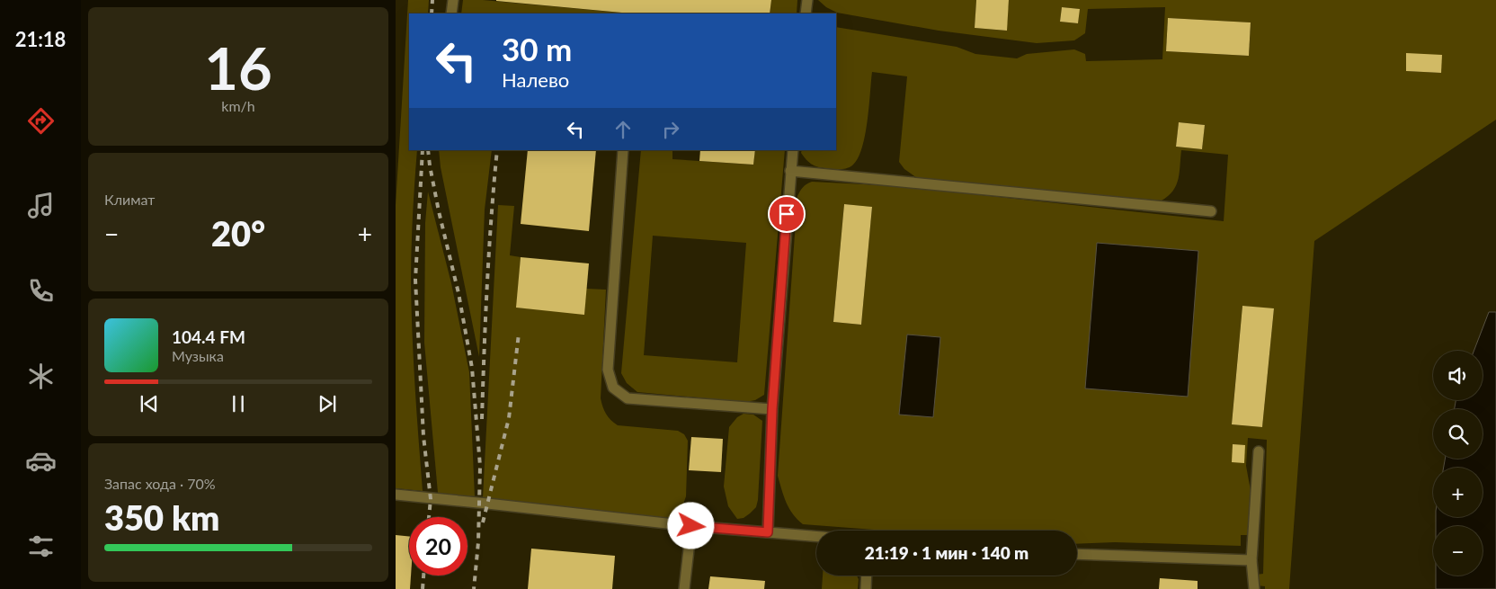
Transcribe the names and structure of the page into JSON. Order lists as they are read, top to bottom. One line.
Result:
{"page":{"tabs":"21:18","tile":[["16","km/h"],"Климат",["Запас хода · 70%","350 km"]],"turn":["30 m","Налево"],"heat":["−","20°","+"],"song":["104.4 FM","Музыка"],"map_buttons":["+","−"],"limit":"20","trip":"21:19 · 1 мин · 140 m"}}
